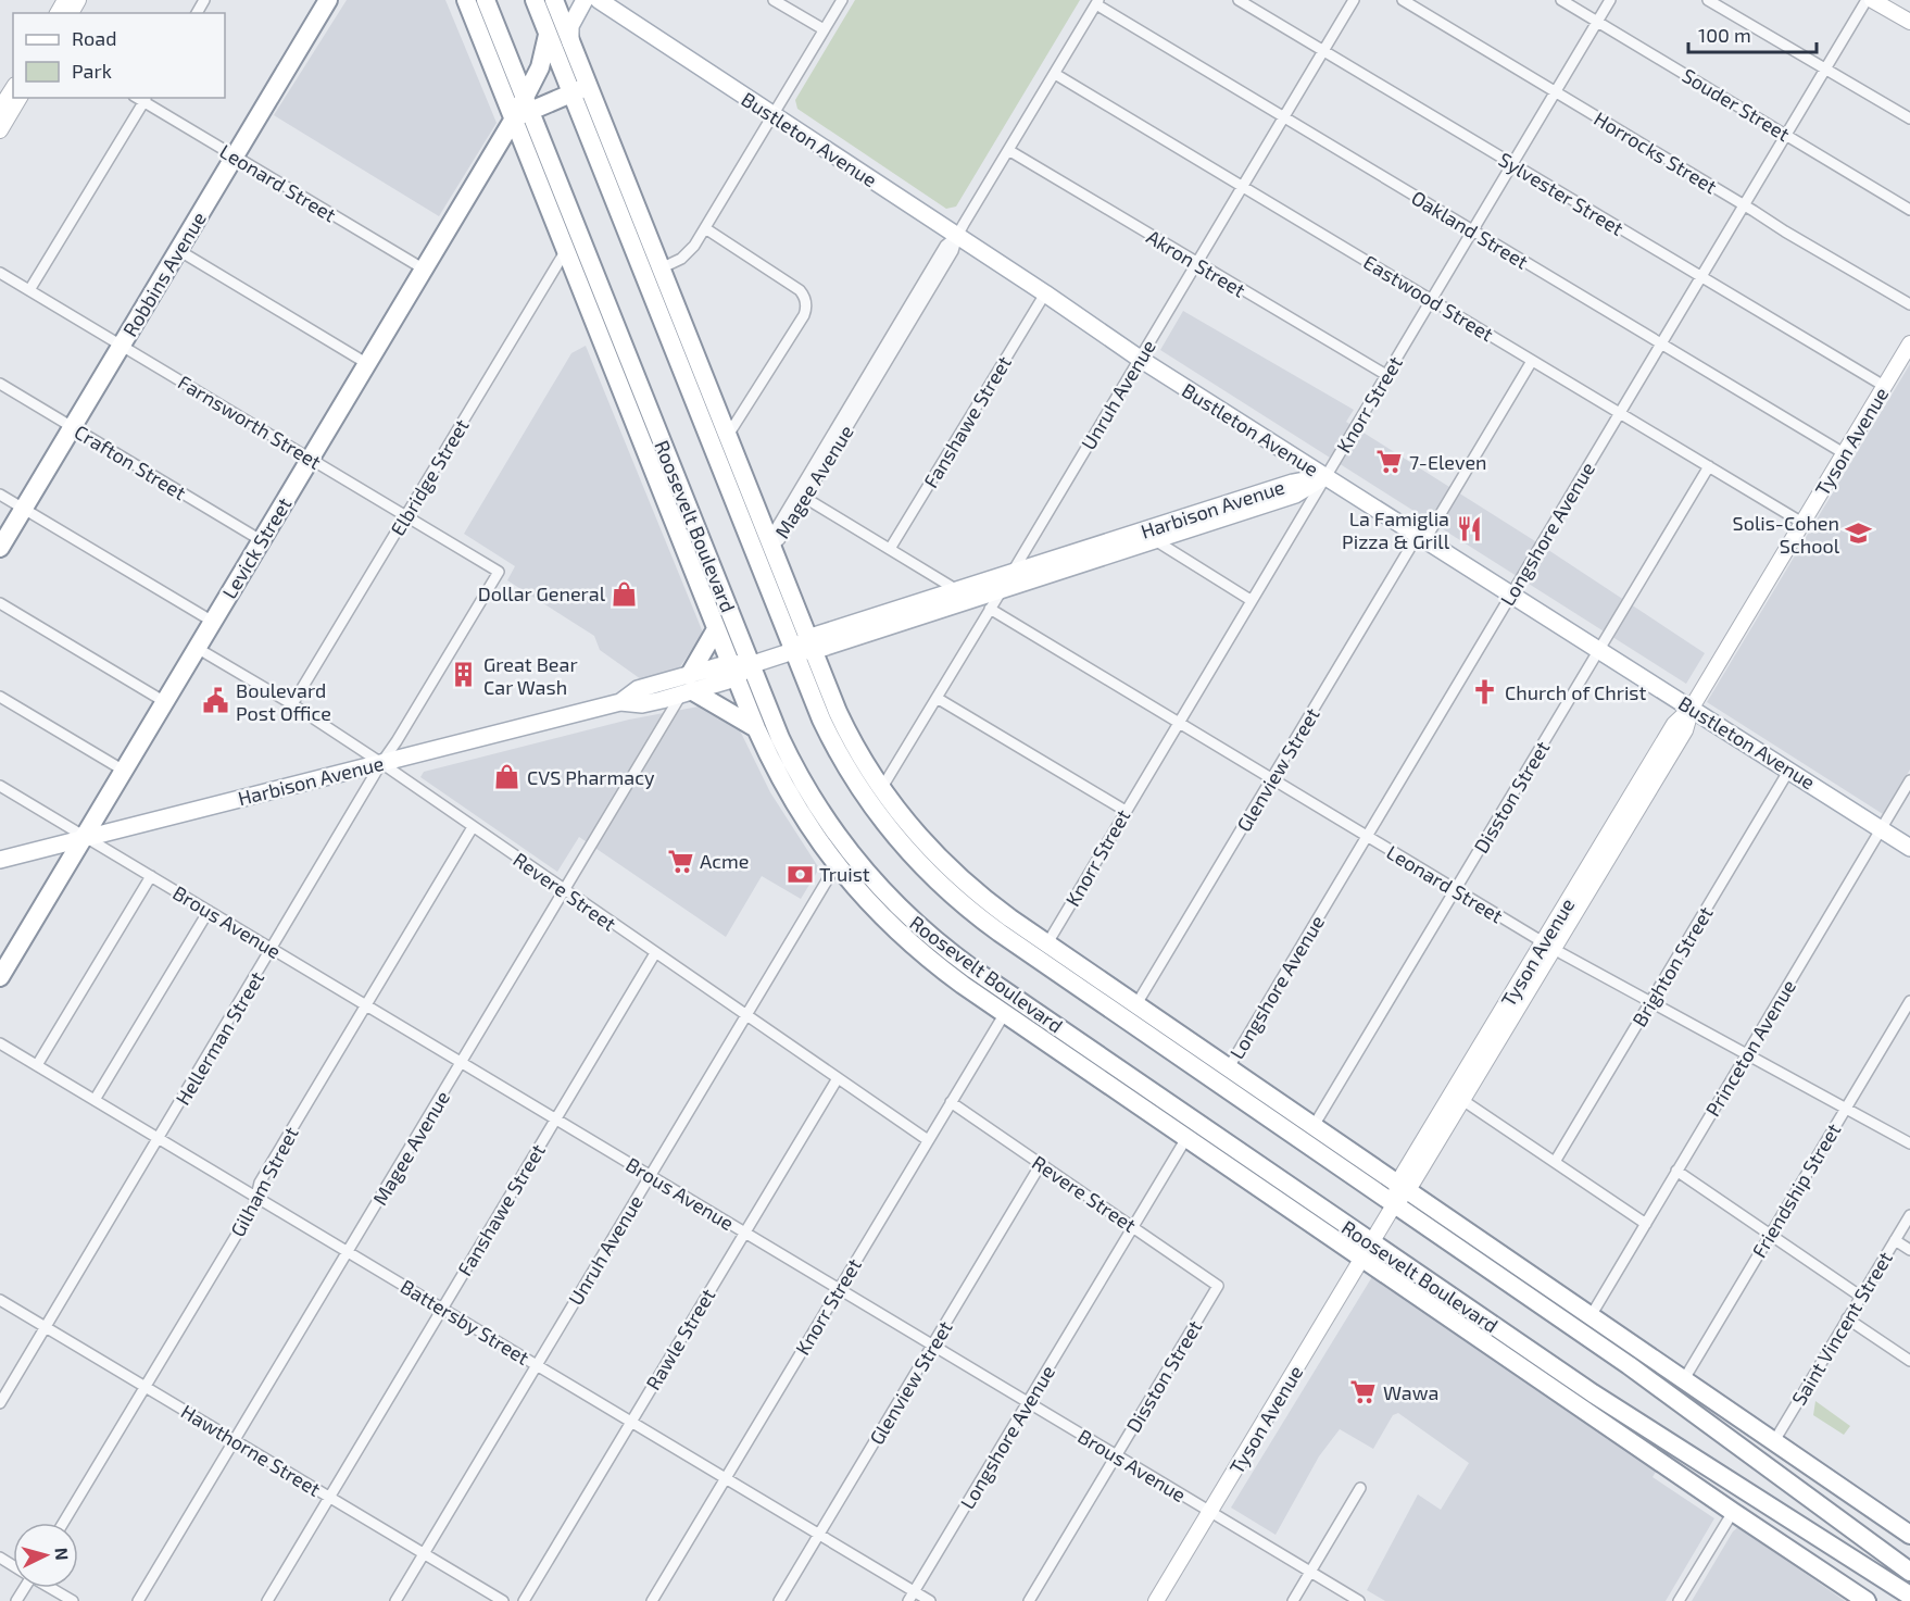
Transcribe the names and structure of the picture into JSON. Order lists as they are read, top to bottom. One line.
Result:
{"streets":{"highway":["Robbins Avenue","Roosevelt Boulevard","Levick Street"],"main road":["Bustleton Avenue","Harbison Avenue"],"street":["Souder Street","Horrocks Street","Leonard Street","Sylvester Street","Oakland Street","Akron Street","Eastwood Street","Unruh Avenue","Knorr Street","Farnsworth Street","Fanshawe Street","Tyson Avenue","Crafton Street","Elbridge Street","Magee Avenue","Longshore Avenue","Glenview Street","Disston Street","Revere Street","Brous Avenue","Brighton Street","Hellerman Street","Princeton Avenue","Gilham Street","Friendship Street","Battersby Street","Saint Vincent Street","Rawle Street","Hawthorne Street"]},"crossings":[["Souder Street","Knorr Street"],["Souder Street","Longshore Avenue"],["Bustleton Avenue","Unruh Avenue"],["Bustleton Avenue","Knorr Street"],["Bustleton Avenue","Fanshawe Street"],["Bustleton Avenue","Tyson Avenue"],["Bustleton Avenue","Magee Avenue"],["Bustleton Avenue","Harbison Avenue"],["Bustleton Avenue","Longshore Avenue"],["Bustleton Avenue","Glenview Street"],["Bustleton Avenue","Disston Street"],["Bustleton Avenue","Brighton Street"],["Bustleton Avenue","Princeton Avenue"],["Horrocks Street","Knorr Street"],["Horrocks Street","Longshore Avenue"],["Leonard Street","Robbins Avenue"],["Leonard Street","Unruh Avenue"],["Leonard Street","Knorr Street"],["Leonard Street","Tyson Avenue"],["Leonard Street","Longshore Avenue"],["Leonard Street","Levick Street"],["Leonard Street","Glenview Street"],["Leonard Street","Disston Street"],["Leonard Street","Brighton Street"],["Leonard Street","Princeton Avenue"],["Leonard Street","Friendship Street"],["Sylvester Street","Unruh Avenue"],["Sylvester Street","Knorr Street"],["Sylvester Street","Tyson Avenue"],["Sylvester Street","Longshore Avenue"],["Oakland Street","Unruh Avenue"],["Oakland Street","Knorr Street"],["Oakland Street","Tyson Avenue"],["Oakland Street","Magee Avenue"],["Oakland Street","Longshore Avenue"],["Akron Street","Unruh Avenue"],["Akron Street","Knorr Street"],["Akron Street","Magee Avenue"],["Robbins Avenue","Farnsworth Street"],["Robbins Avenue","Crafton Street"],["Eastwood Street","Unruh Avenue"],["Eastwood Street","Knorr Street"],["Eastwood Street","Tyson Avenue"],["Eastwood Street","Magee Avenue"],["Eastwood Street","Longshore Avenue"],["Eastwood Street","Glenview Street"],["Eastwood Street","Disston Street"],["Unruh Avenue","Harbison Avenue"],["Unruh Avenue","Roosevelt Boulevard"],["Unruh Avenue","Revere Street"],["Unruh Avenue","Brous Avenue"],["Unruh Avenue","Battersby Street"],["Unruh Avenue","Hawthorne Street"],["Knorr Street","Harbison Avenue"],["Knorr Street","Roosevelt Boulevard"],["Knorr Street","Revere Street"],["Knorr Street","Brous Avenue"],["Knorr Street","Battersby Street"],["Farnsworth Street","Elbridge Street"],["Farnsworth Street","Levick Street"],["Farnsworth Street","Hellerman Street"],["Fanshawe Street","Revere Street"],["Fanshawe Street","Brous Avenue"],["Fanshawe Street","Battersby Street"],["Fanshawe Street","Hawthorne Street"],["Tyson Avenue","Roosevelt Boulevard"],["Tyson Avenue","Brous Avenue"],["Crafton Street","Levick Street"],["Elbridge Street","Roosevelt Boulevard"],["Elbridge Street","Revere Street"],["Magee Avenue","Harbison Avenue"],["Magee Avenue","Roosevelt Boulevard"],["Magee Avenue","Revere Street"],["Magee Avenue","Brous Avenue"],["Magee Avenue","Battersby Street"],["Magee Avenue","Hawthorne Street"],["Harbison Avenue","Roosevelt Boulevard"],["Harbison Avenue","Levick Street"],["Harbison Avenue","Revere Street"],["Harbison Avenue","Brous Avenue"],["Harbison Avenue","Hellerman Street"],["Roosevelt Boulevard","Longshore Avenue"],["Roosevelt Boulevard","Levick Street"],["Roosevelt Boulevard","Glenview Street"],["Roosevelt Boulevard","Disston Street"],["Roosevelt Boulevard","Princeton Avenue"],["Roosevelt Boulevard","Friendship Street"],["Roosevelt Boulevard","Saint Vincent Street"],["Longshore Avenue","Revere Street"],["Longshore Avenue","Brous Avenue"],["Longshore Avenue","Battersby Street"],["Levick Street","Revere Street"],["Levick Street","Brous Avenue"],["Glenview Street","Revere Street"],["Glenview Street","Brous Avenue"],["Glenview Street","Battersby Street"],["Disston Street","Revere Street"],["Disston Street","Brous Avenue"],["Revere Street","Hellerman Street"],["Revere Street","Gilham Street"],["Revere Street","Rawle Street"],["Brous Avenue","Hellerman Street"],["Brous Avenue","Gilham Street"],["Brous Avenue","Rawle Street"],["Hellerman Street","Battersby Street"],["Hellerman Street","Hawthorne Street"],["Gilham Street","Battersby Street"],["Gilham Street","Hawthorne Street"],["Battersby Street","Rawle Street"]],"places":{"supermarket":["7-Eleven","Acme","Wawa"],"restaurant":["La Famiglia Pizza & Grill"],"school or university":["Solis-Cohen School"],"shop":["Dollar General","CVS Pharmacy"],"building":["Great Bear Car Wash"],"church":["Church of Christ"],"public building":["Boulevard Post Office"],"bank":["Truist"]},"legend":["Road","Park"],"scale_bar":"100 m","north":"right"}
